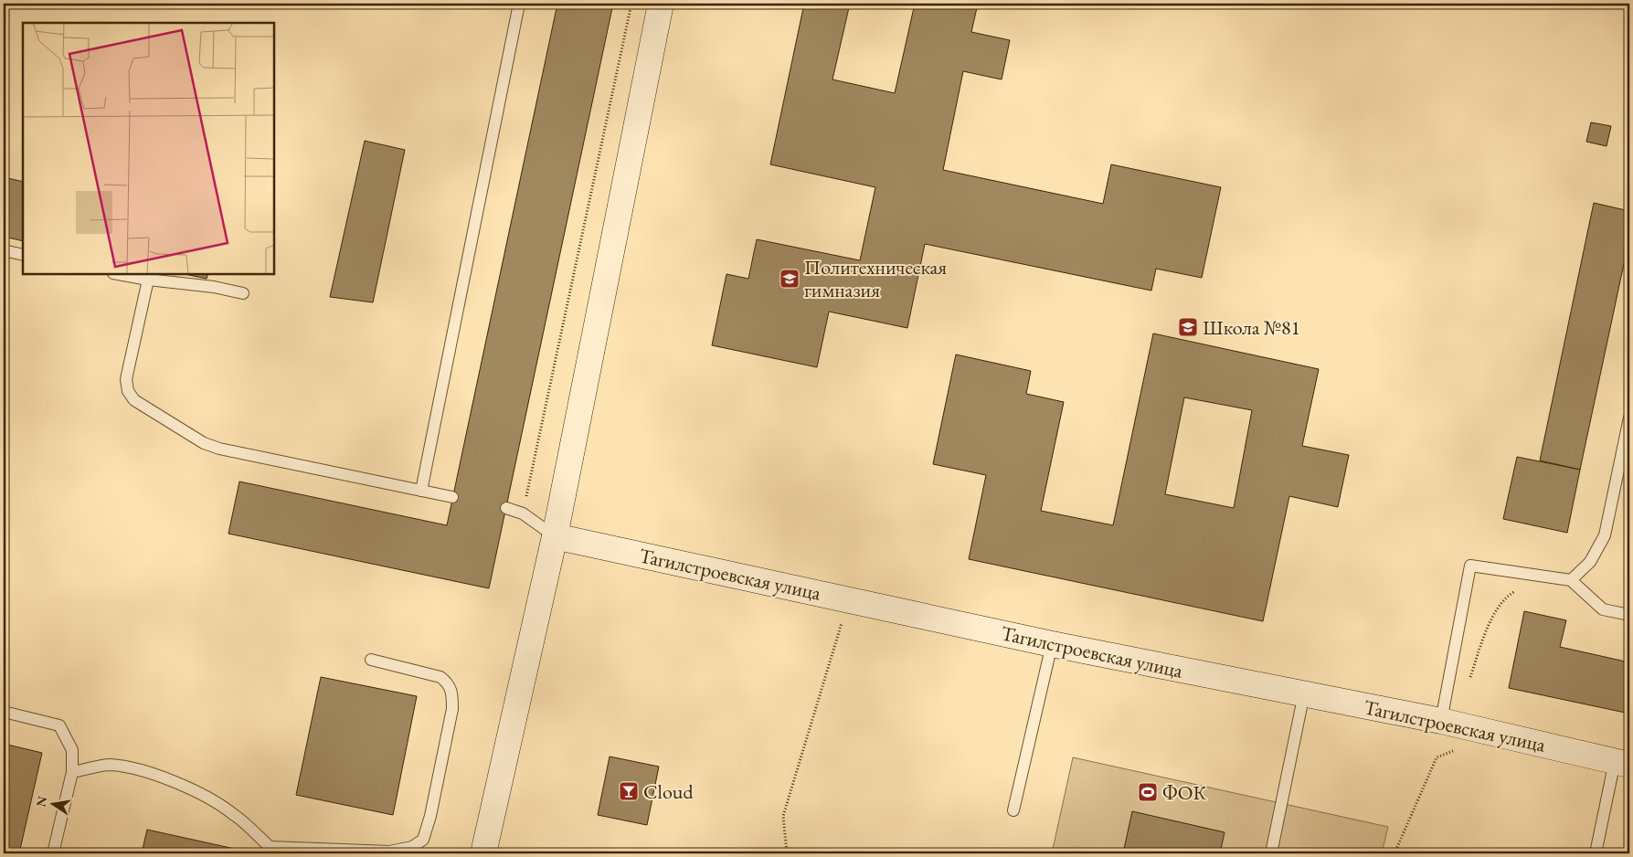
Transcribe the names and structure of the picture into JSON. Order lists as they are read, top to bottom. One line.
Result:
{"streets":{"street":["Тагилстроевская улица"]},"places":{"school or university":["Политехническая гимназия","Школа №81"],"bar":["Cloud"],"sports":["ФОК"]},"north":"left"}
